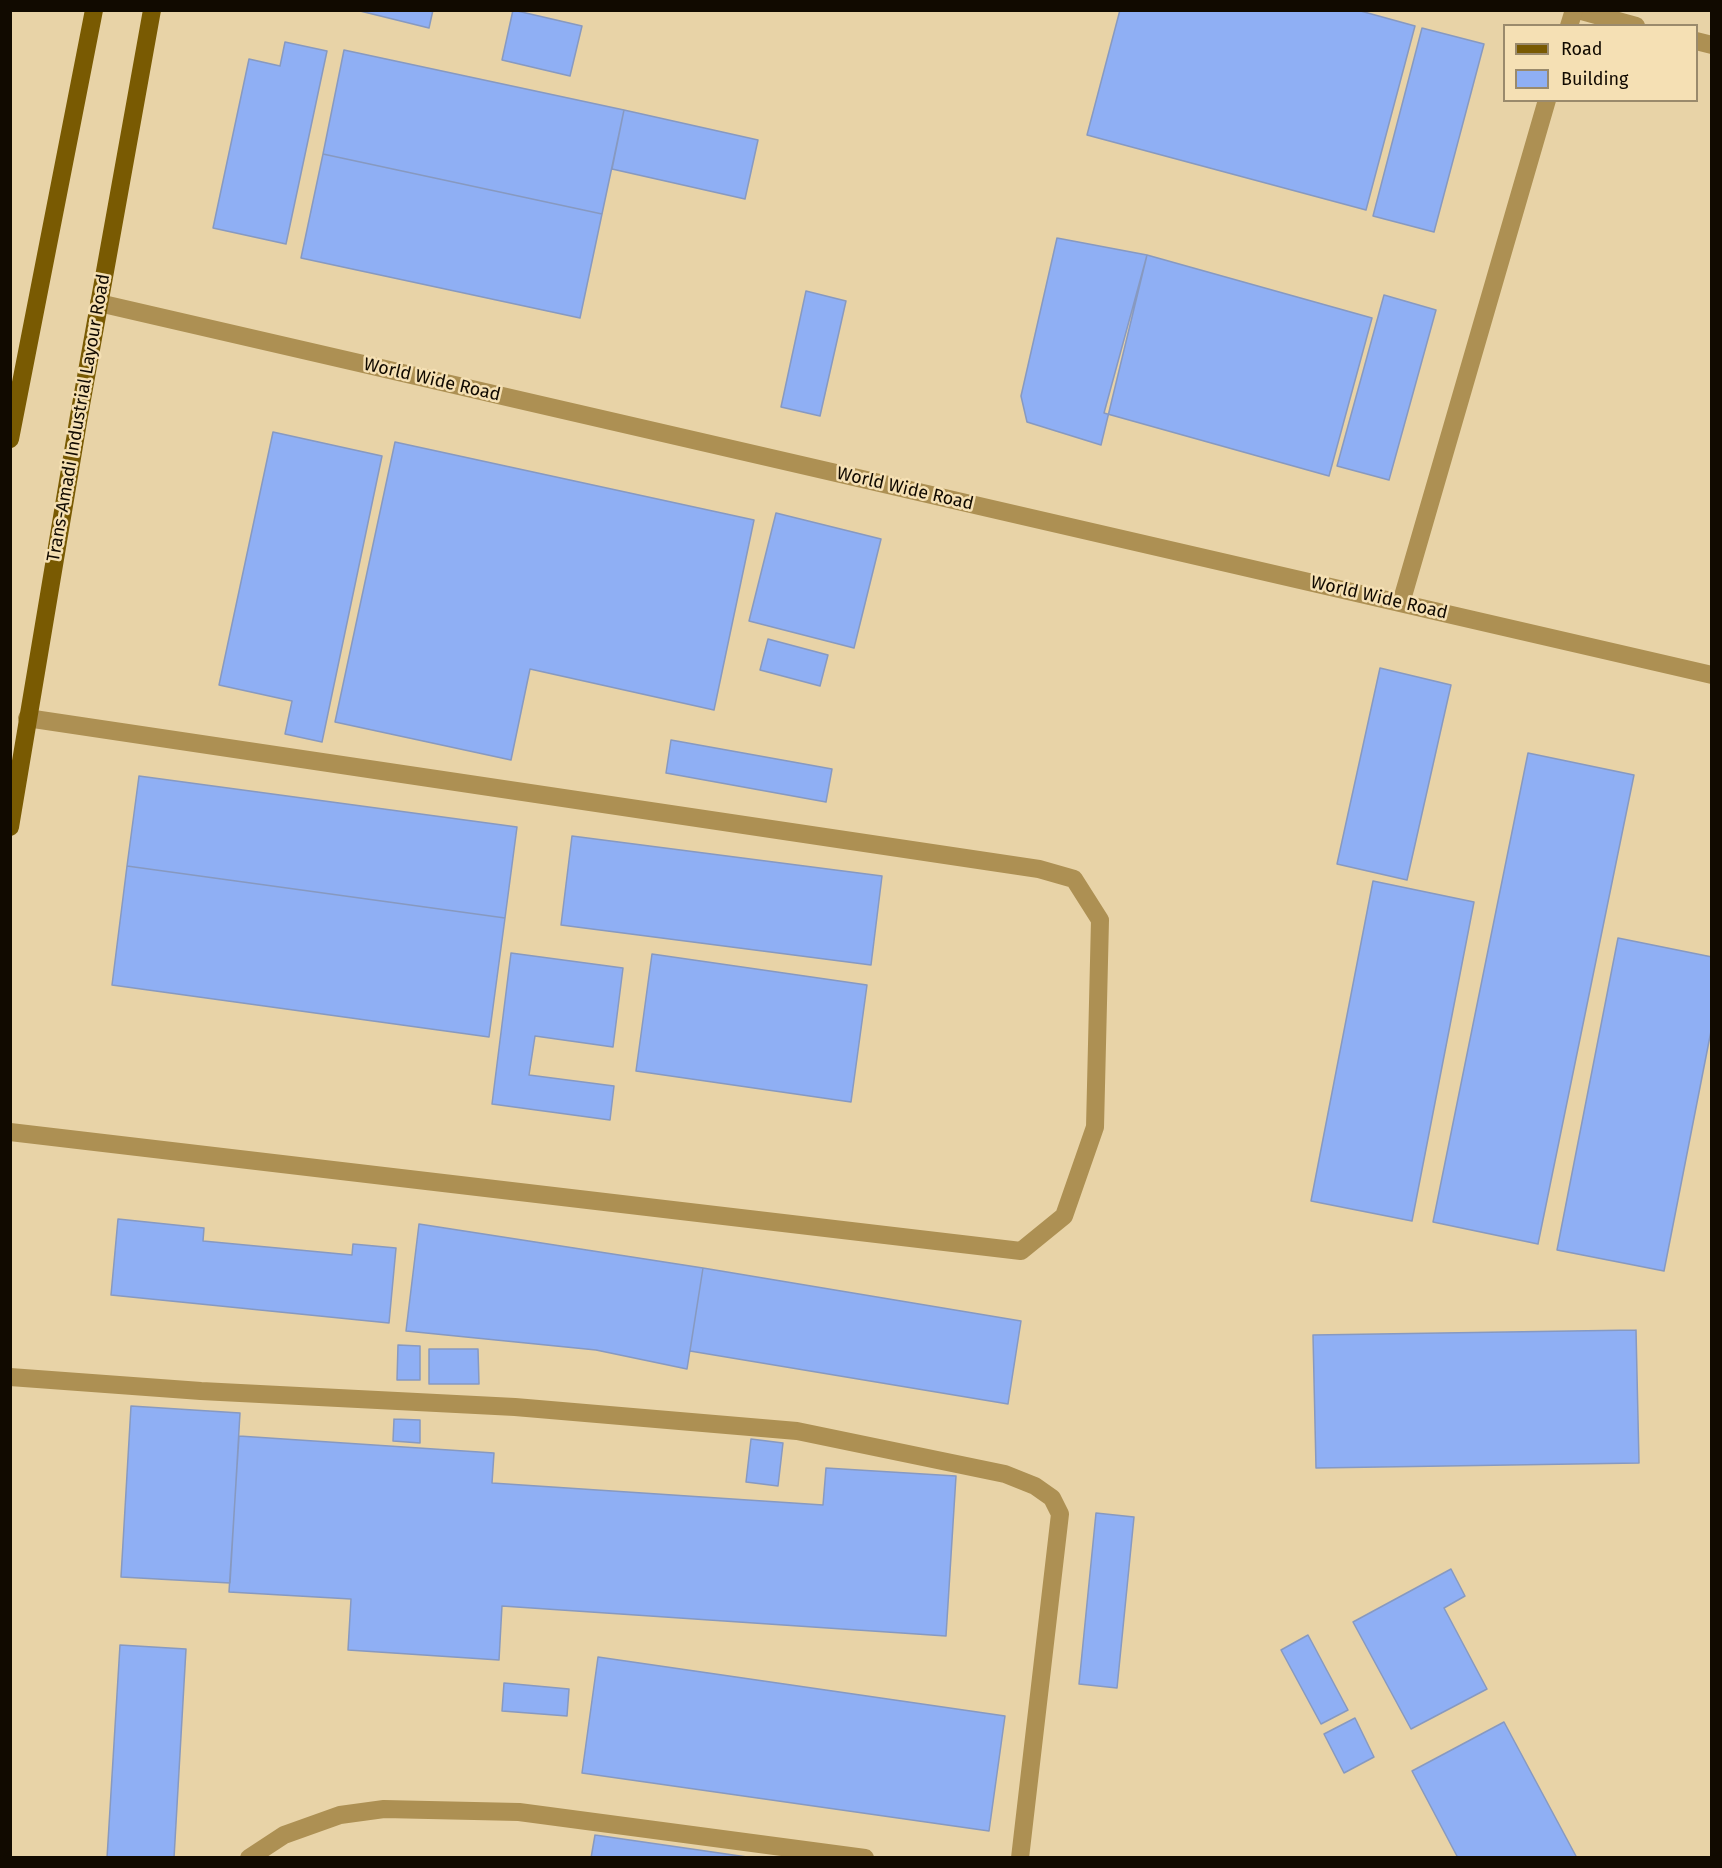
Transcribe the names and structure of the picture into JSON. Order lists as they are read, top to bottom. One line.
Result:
{"streets":{"main road":["Trans-Amadi Industrial Layour Road"],"street":["World Wide Road"]},"crossings":[["World Wide Road","Trans-Amadi Industrial Layour Road"]],"legend":["Road","Building"]}
